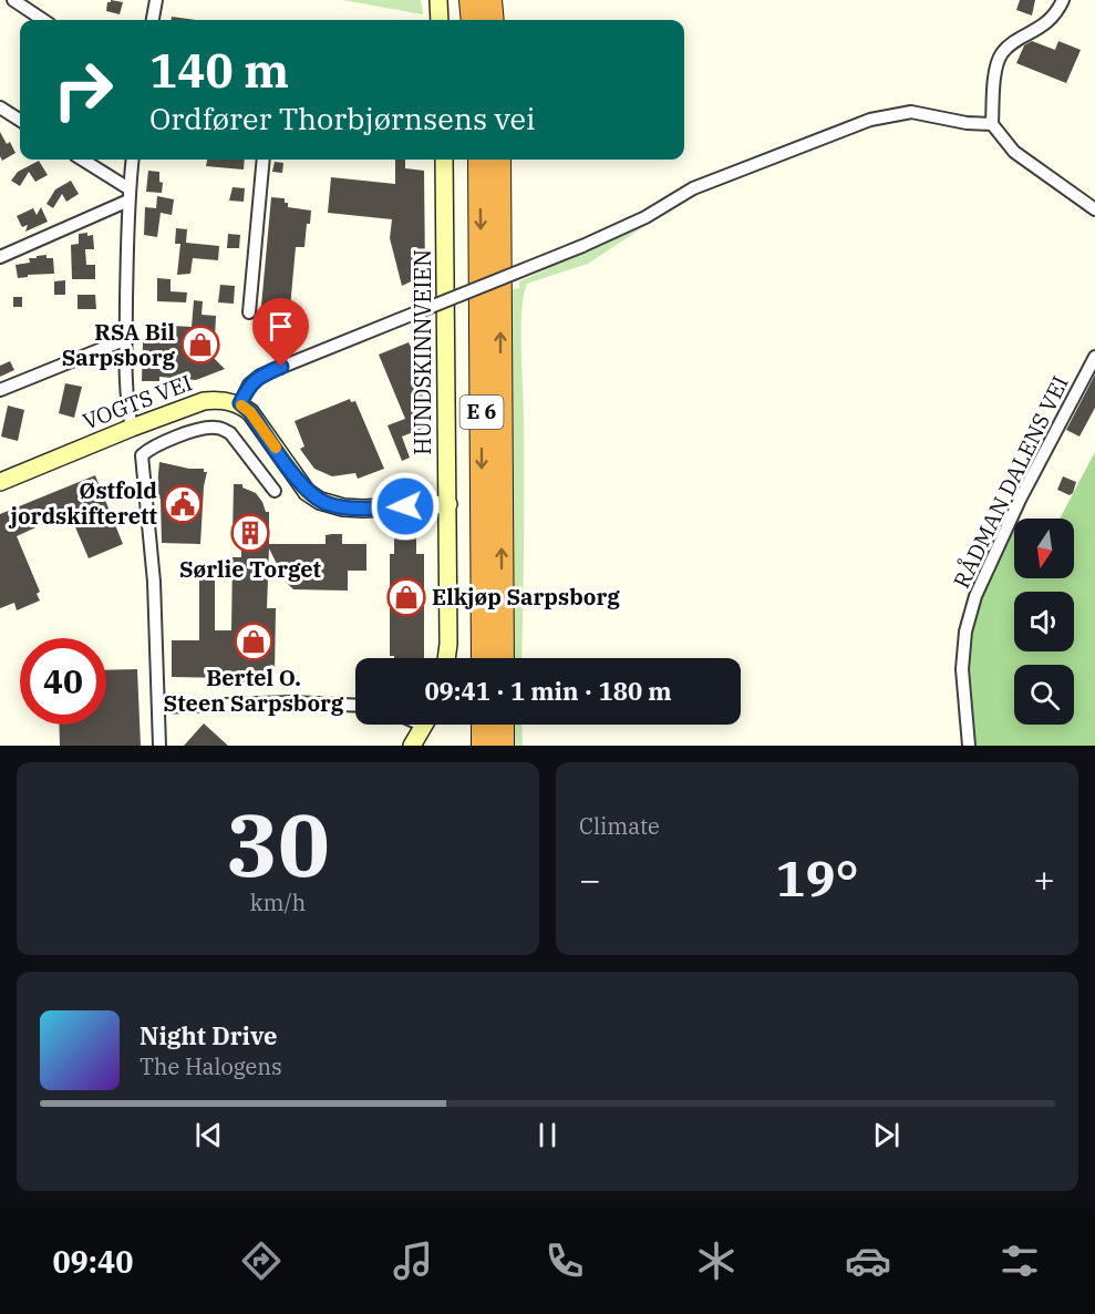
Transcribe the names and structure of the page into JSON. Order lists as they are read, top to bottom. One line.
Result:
{"streets":{"highway":["E 6"],"street":["HUNDSKINNVEIEN","VOGTS VEI","RÅDMAN DALENS VEI"]},"places":{"shop":["RSA Bil Sarpsborg","Elkjøp Sarpsborg","Bertel O. Steen Sarpsborg"],"public building":["Østfold jordskifterett"],"building":["Sørlie Torget"]},"north":"bottom","page":{"turn":["140 m","Ordfører Thorbjørnsens vei"],"limit":"40","trip":"09:41 · 1 min · 180 m","tile":[["30","km/h"],"Climate"],"heat":["−","19°","+"],"song":["Night Drive","The Halogens"],"tabs":"09:40"}}
